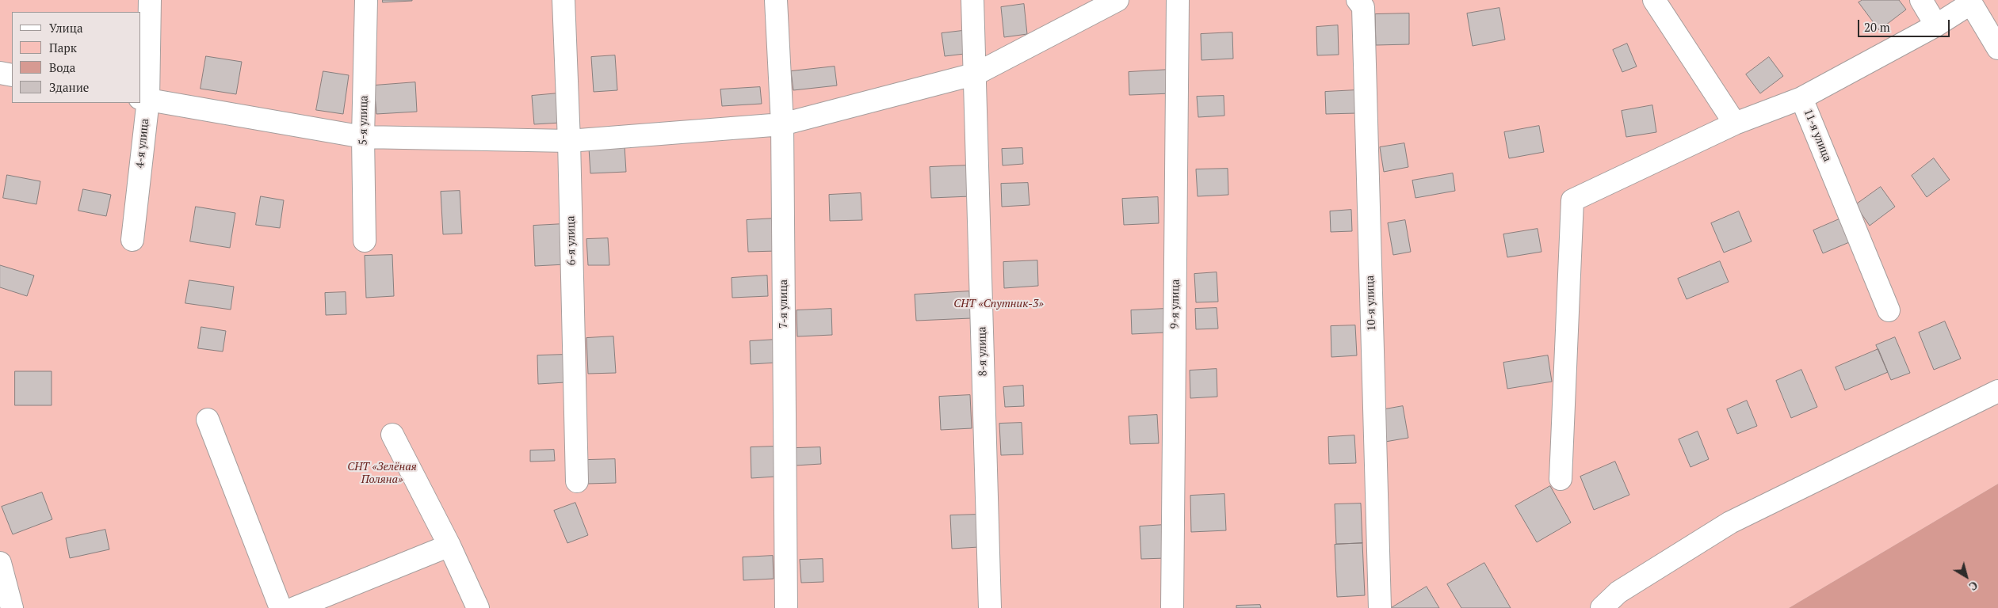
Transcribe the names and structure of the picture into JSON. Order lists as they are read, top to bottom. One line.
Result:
{"streets":{"street":["5-я улица","11-я улица","4-я улица","6-я улица","10-я улица","7-я улица","9-я улица","8-я улица"]},"parks":["СНТ «Спутник-3»","СНТ «Зелёная Поляна»"],"legend":["Улица","Парк","Вода","Здание"],"scale_bar":"20 m","north":"bottom right"}
